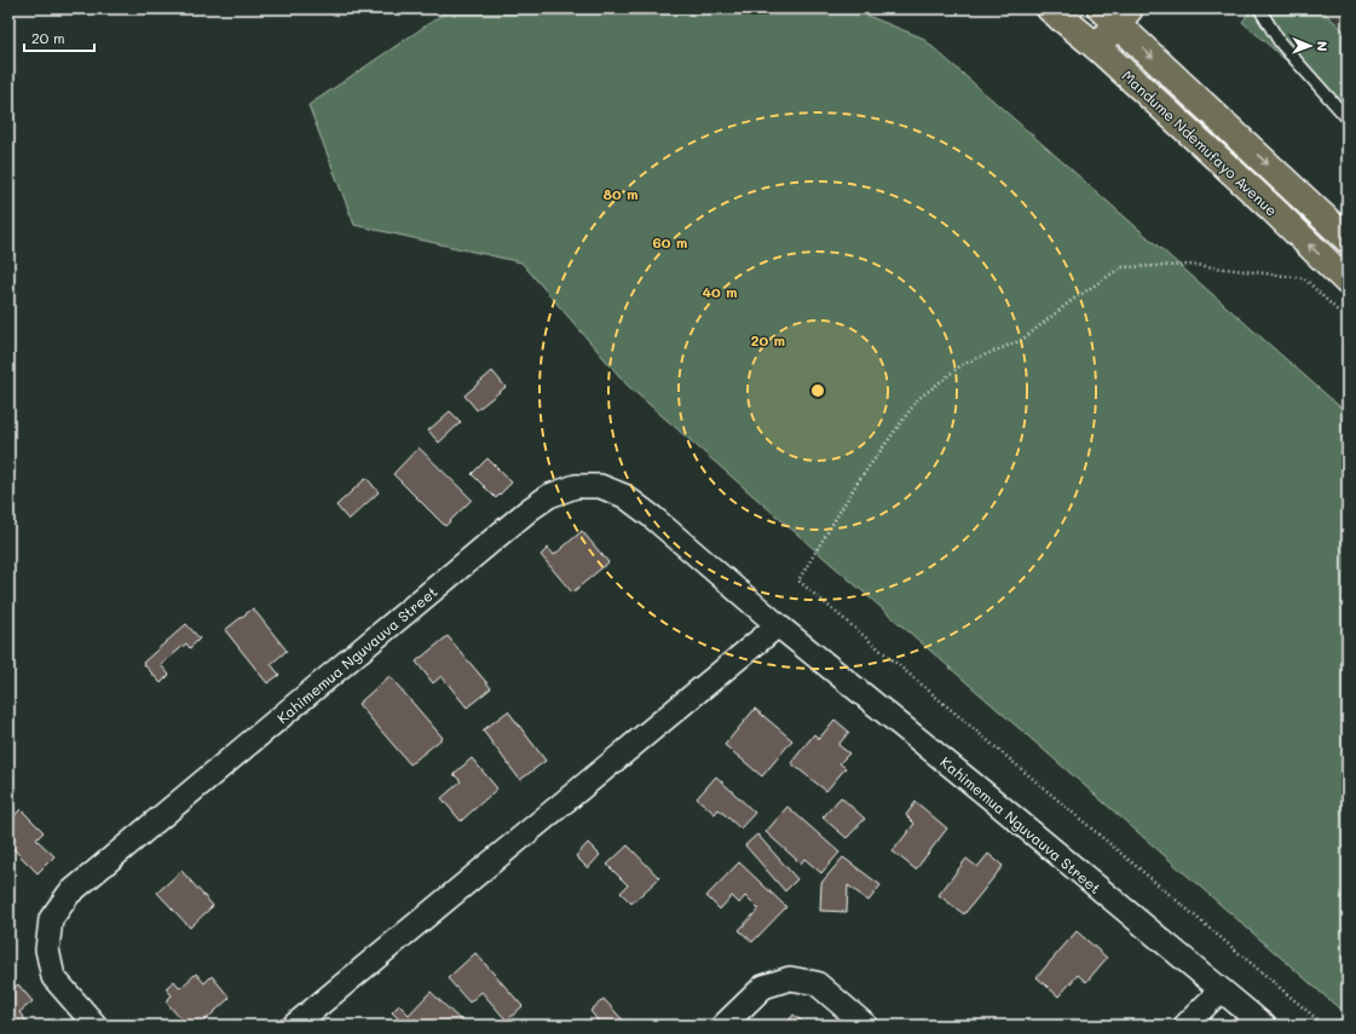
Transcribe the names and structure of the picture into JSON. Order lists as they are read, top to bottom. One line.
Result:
{"streets":{"main road":["Mandume Ndemufayo Avenue"],"street":["Kahimemua Nguvauva Street"]},"scale_bar":"20 m","north":"right","rings":["80 m","60 m","40 m","20 m"]}
